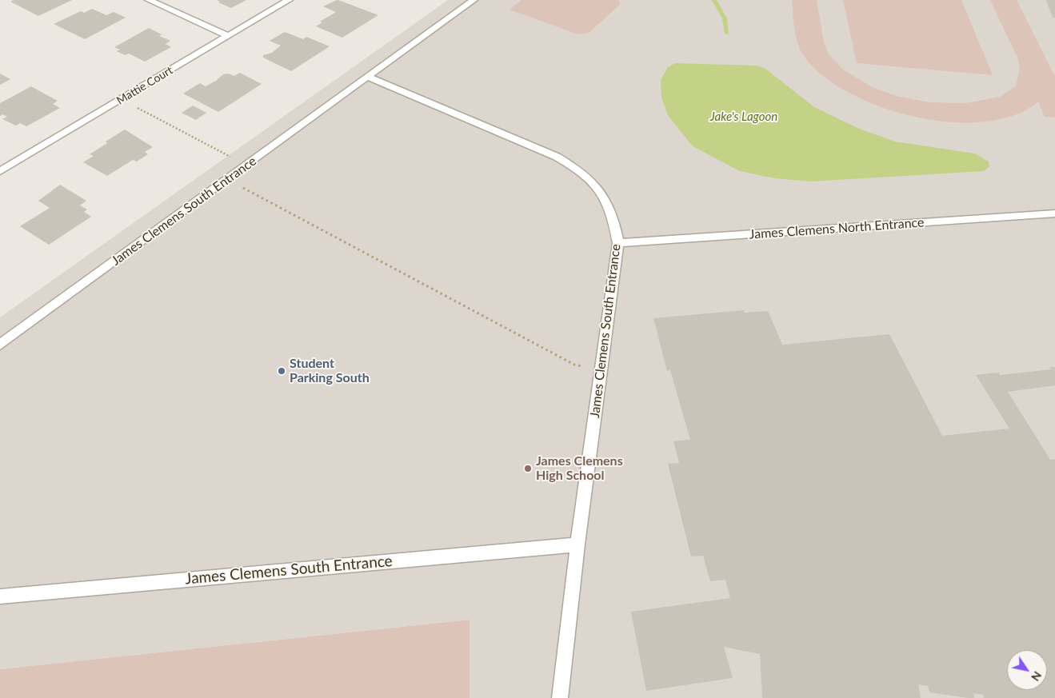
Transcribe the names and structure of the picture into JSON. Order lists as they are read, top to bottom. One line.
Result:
{"streets":{"street":["Mattie Court","James Clemens South Entrance","James Clemens North Entrance"]},"crossings":[["James Clemens South Entrance","James Clemens North Entrance"]],"water":["Jake's Lagoon"],"places":["Student Parking South","James Clemens High School"],"north":"bottom right"}
